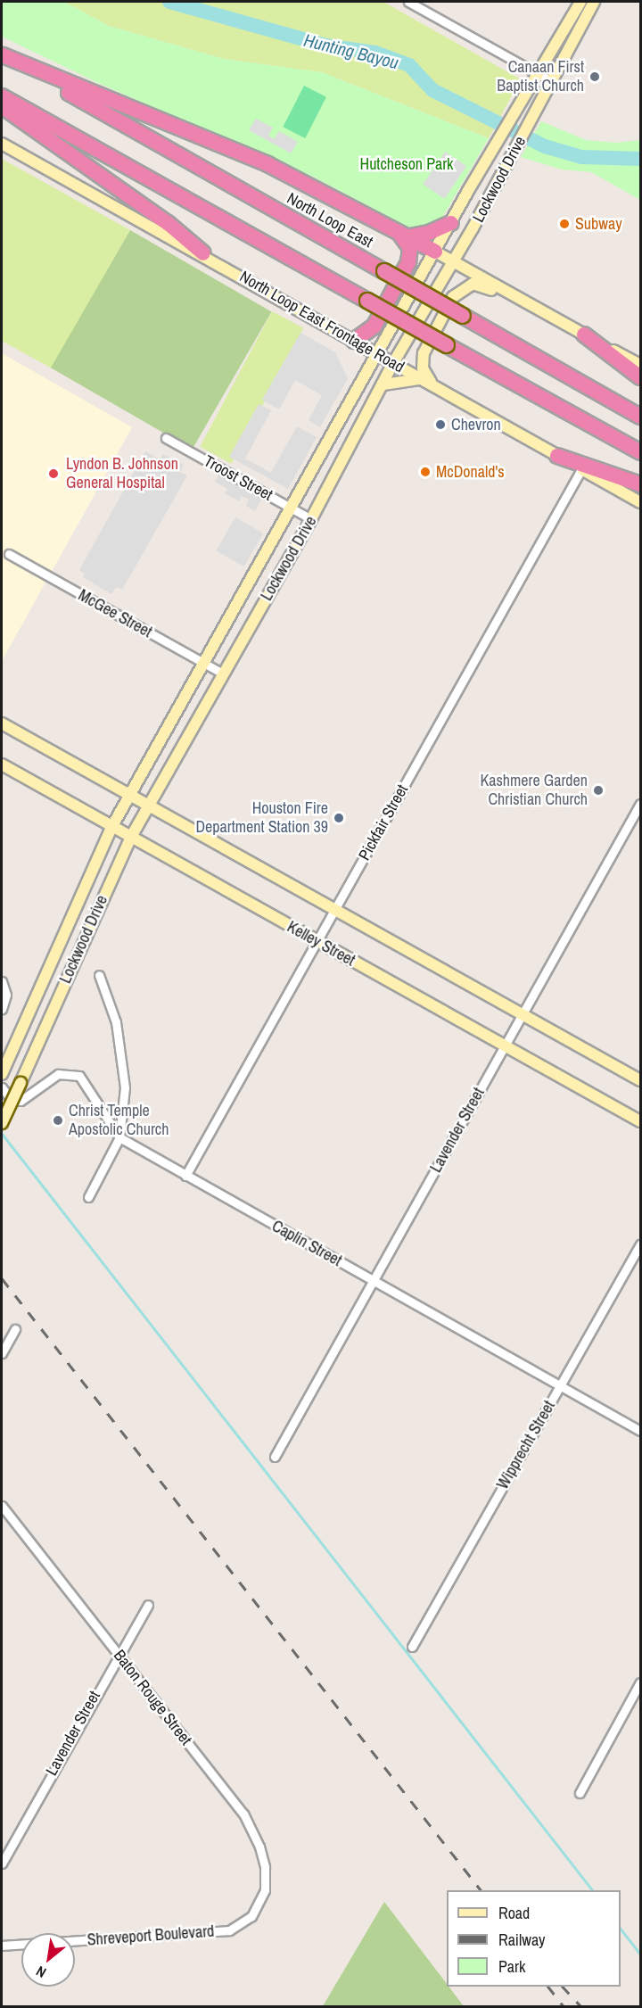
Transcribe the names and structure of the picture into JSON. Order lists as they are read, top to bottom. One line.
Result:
{"streets":{"highway":["North Loop East"],"main road":["Lockwood Drive","North Loop East Frontage Road","Kelley Street"],"street":["Troost Street","McGee Street","Pickfair Street","Lavender Street","Caplin Street","Wipprecht Street","Baton Rouge Street","Shreveport Boulevard"]},"crossings":[["Lockwood Drive","North Loop East Frontage Road"],["Lockwood Drive","Troost Street"],["Lockwood Drive","McGee Street"],["Lockwood Drive","Kelley Street"],["Lockwood Drive","Caplin Street"],["North Loop East Frontage Road","Pickfair Street"],["Pickfair Street","Kelley Street"],["Pickfair Street","Caplin Street"],["Kelley Street","Lavender Street"],["Lavender Street","Caplin Street"],["Lavender Street","Baton Rouge Street"],["Caplin Street","Wipprecht Street"],["Baton Rouge Street","Shreveport Boulevard"]],"water":["Hunting Bayou"],"parks":["Hutcheson Park"],"places":["Canaan First Baptist Church","Subway","Chevron","McDonald's","Lyndon B. Johnson General Hospital","Kashmere Garden Christian Church","Houston Fire Department Station 39","Christ Temple Apostolic Church"],"legend":["Road","Railway","Park"],"north":"bottom left"}
